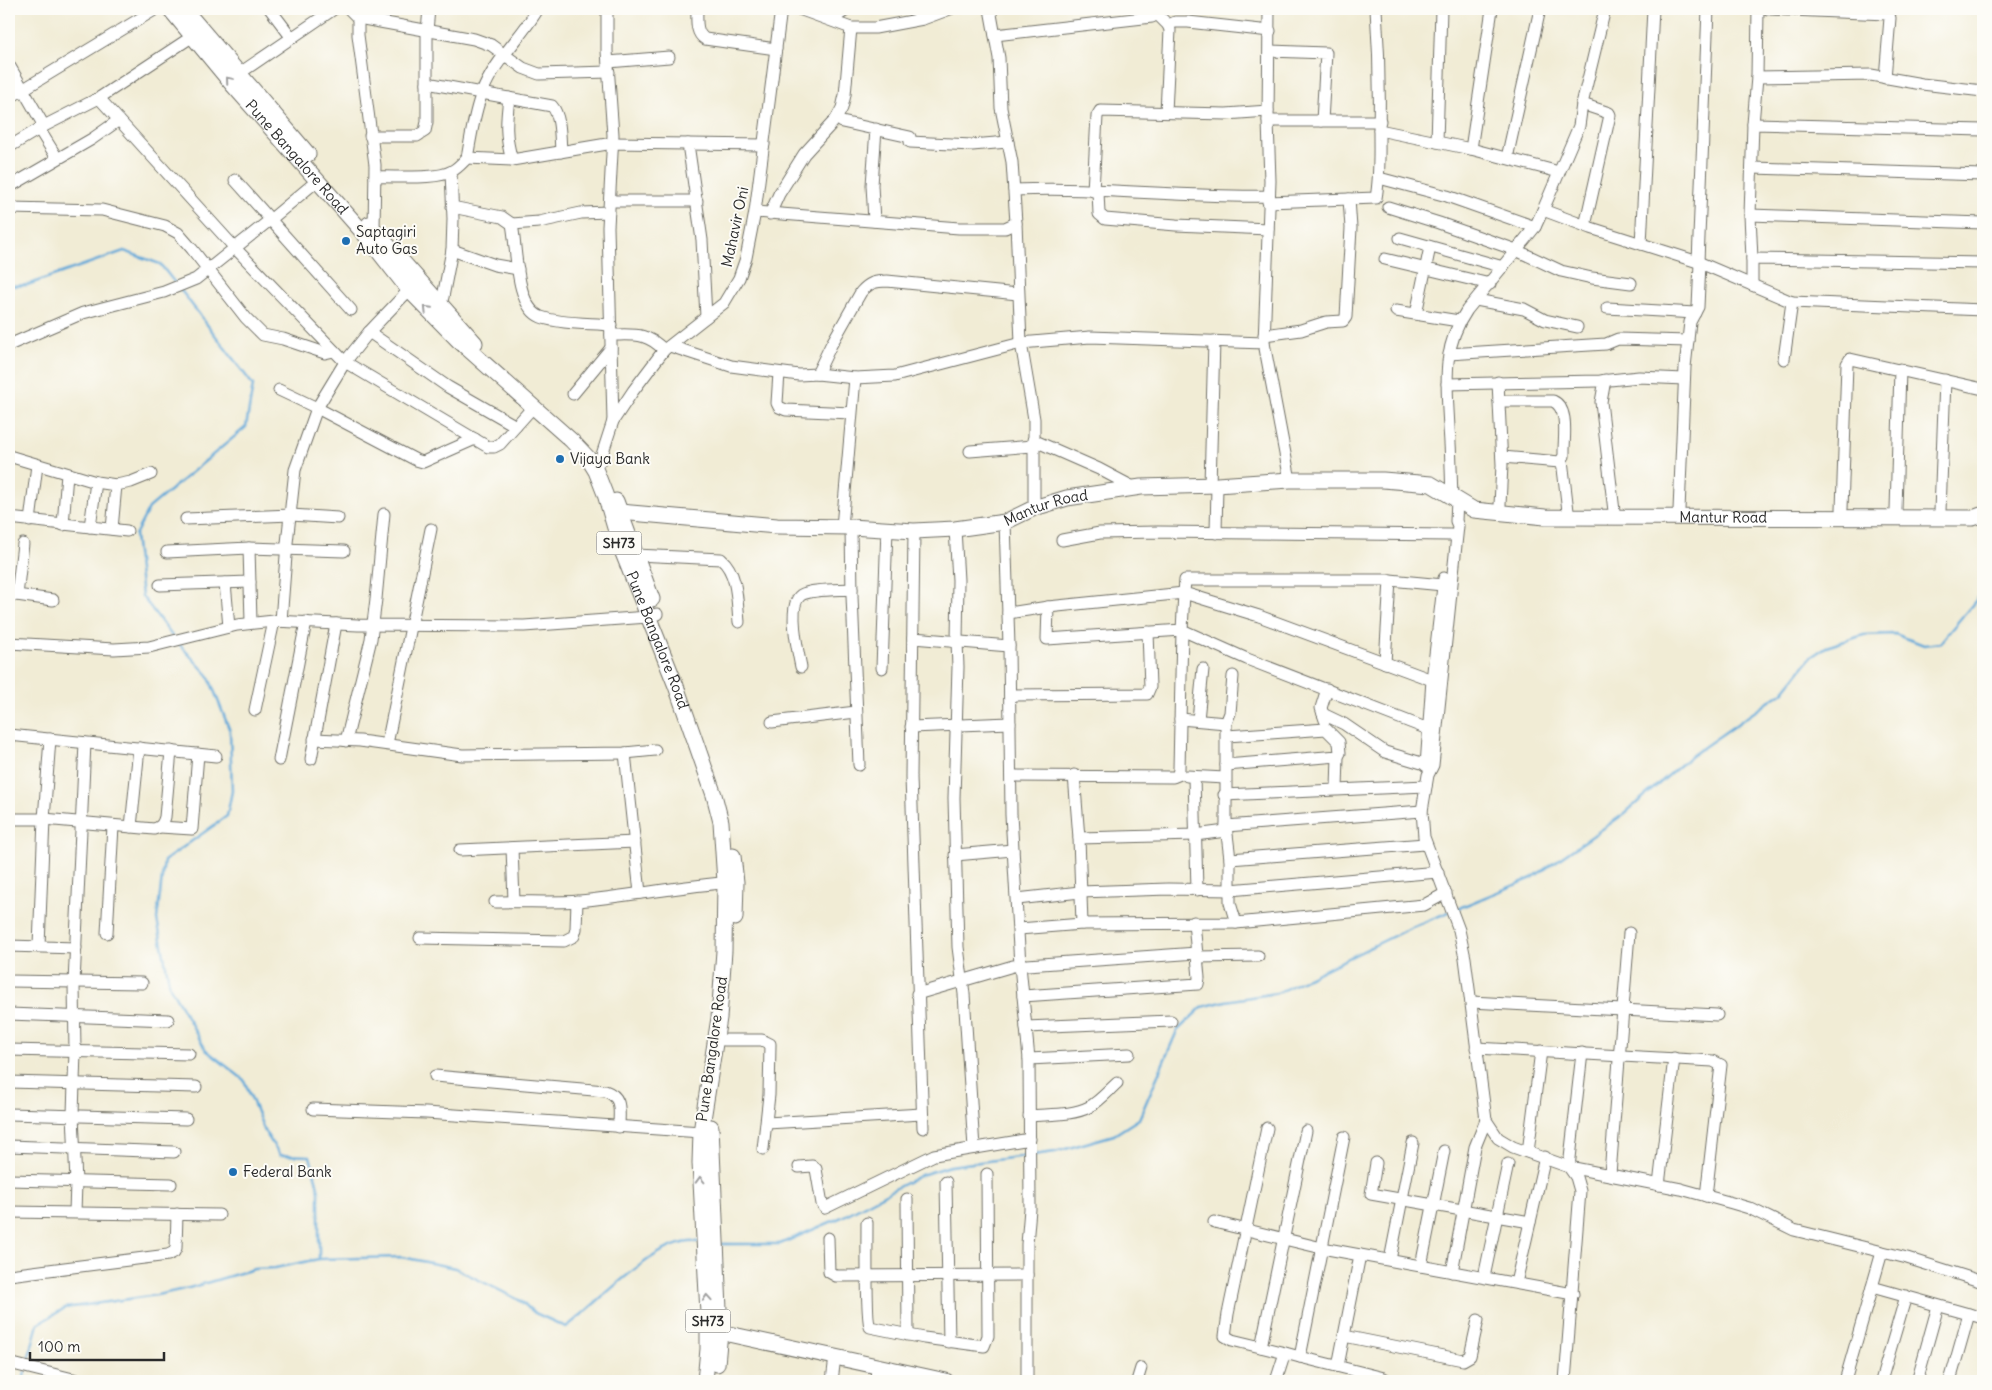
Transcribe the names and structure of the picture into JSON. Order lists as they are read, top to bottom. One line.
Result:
{"streets":{"main road":["Pune Bangalore Road","Mantur Road","SH73"],"street":["Mahavir Oni"]},"crossings":[["Pune Bangalore Road","Mahavir Oni"],["Pune Bangalore Road","Mantur Road"],["Pune Bangalore Road","SH73"]],"places":["Saptagiri Auto Gas","Vijaya Bank","Federal Bank"],"scale_bar":"100 m"}
